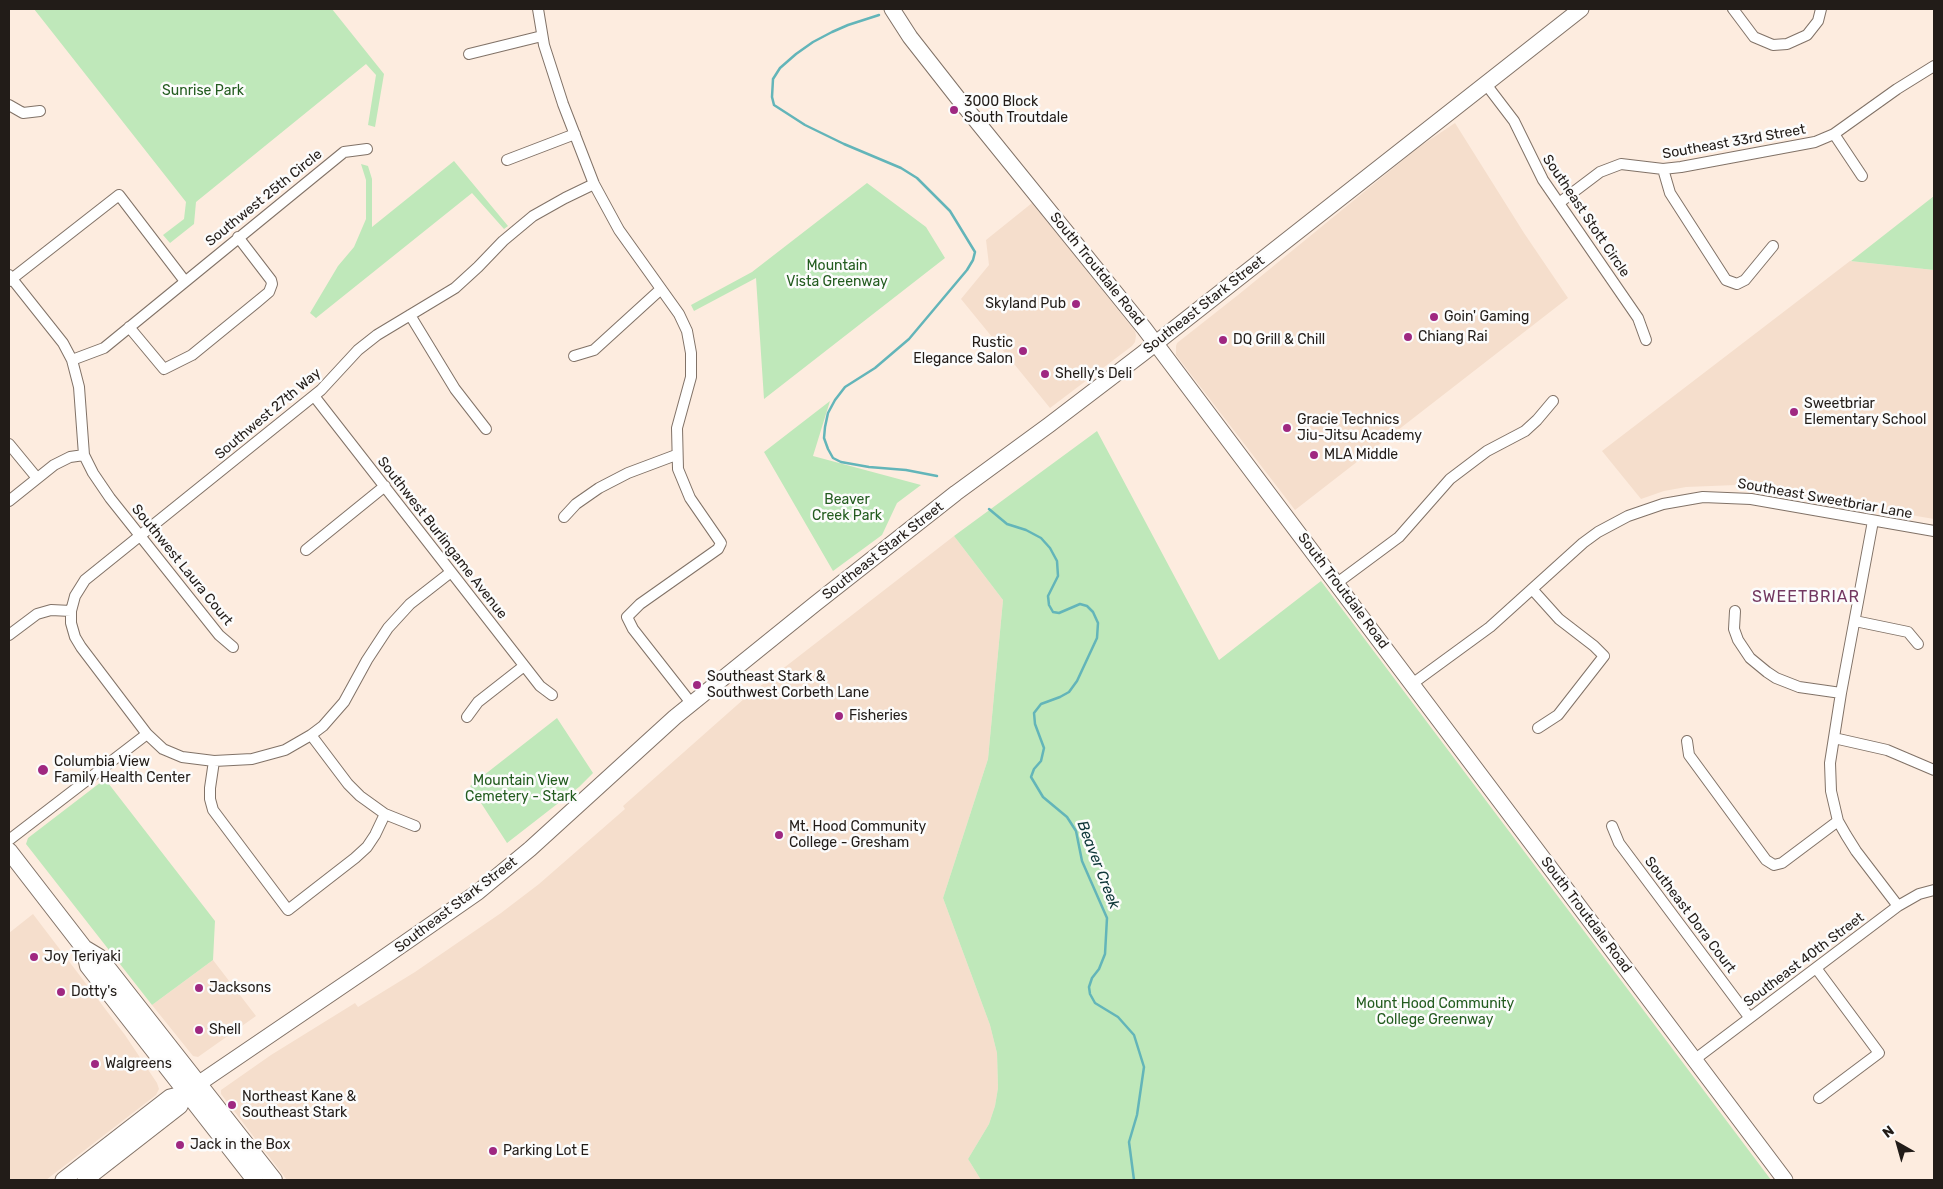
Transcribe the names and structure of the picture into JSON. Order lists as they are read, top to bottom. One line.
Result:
{"streets":{"main road":["South Troutdale Road","Southeast Stark Street"],"street":["Southeast 33rd Street","Southwest 25th Circle","Southeast Stott Circle","Southwest 27th Way","Southeast Sweetbriar Lane","Southwest Burlingame Avenue","Southwest Laura Court","Southeast Dora Court","Southeast 40th Street"]},"crossings":[["Southeast 33rd Street","Southeast Stott Circle"],["Southeast Stott Circle","Southeast Stark Street"],["South Troutdale Road","Southeast Stark Street"],["South Troutdale Road","Southeast Sweetbriar Lane"],["South Troutdale Road","Southeast 40th Street"],["Southwest 27th Way","Southwest Burlingame Avenue"],["Southwest 27th Way","Southwest Laura Court"],["Southeast Dora Court","Southeast 40th Street"]],"districts":["SWEETBRIAR"],"water":["Beaver Creek"],"parks":["Sunrise Park","Mountain Vista Greenway","Beaver Creek Park","Mountain View Cemetery - Stark","Mount Hood Community College Greenway"],"places":["3000 Block South Troutdale","Skyland Pub","Goin' Gaming","Chiang Rai","DQ Grill & Chill","Rustic Elegance Salon","Shelly's Deli","Sweetbriar Elementary School","Gracie Technics Jiu-Jitsu Academy","MLA Middle","Southeast Stark & Southwest Corbeth Lane","Fisheries","Columbia View Family Health Center","Mt. Hood Community College - Gresham","Joy Teriyaki","Jacksons","Dotty's","Shell","Walgreens","Northeast Kane & Southeast Stark","Jack in the Box","Parking Lot E"],"north":"top left"}
